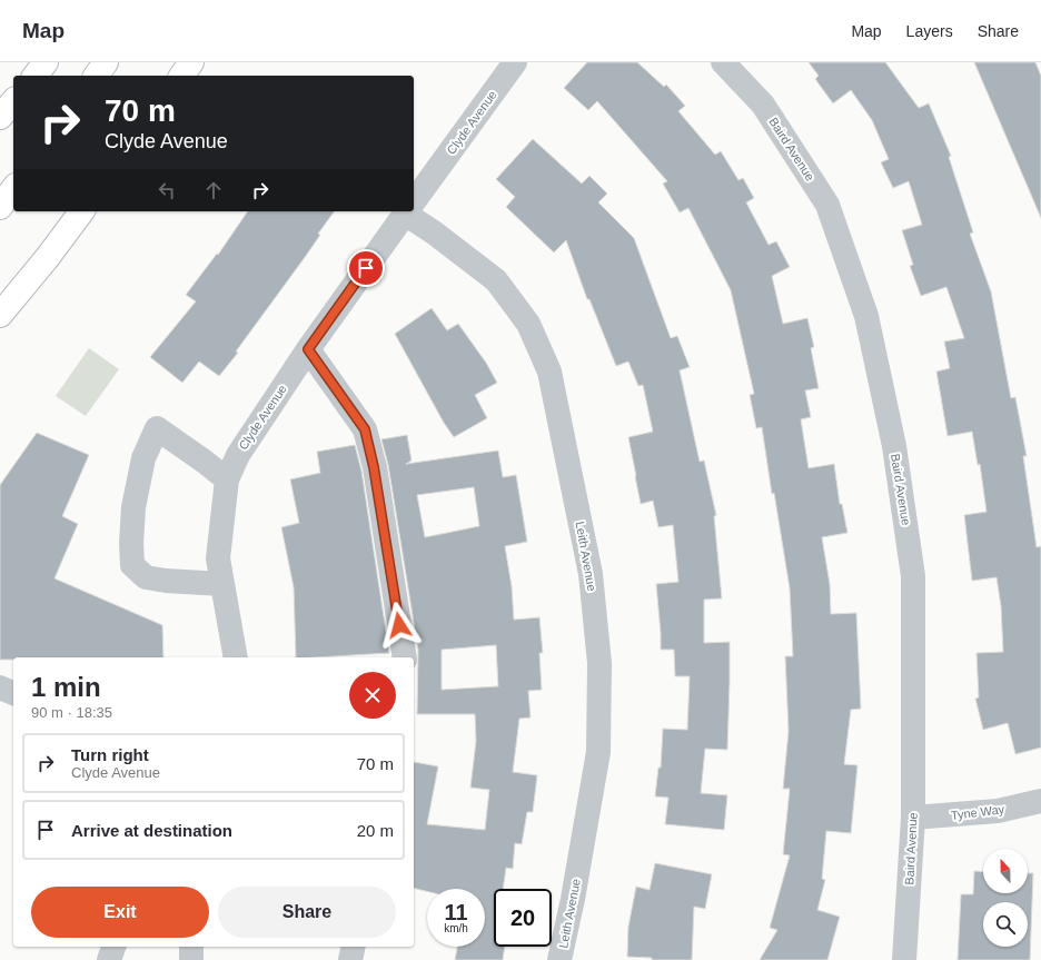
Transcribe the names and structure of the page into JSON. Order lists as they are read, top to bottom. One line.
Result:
{"streets":{"street":["Clyde Avenue","Baird Avenue","Leith Avenue","Tyne Way"]},"crossings":[["Baird Avenue","Tyne Way"]],"north":"top","page":{"header":"Map","nav":["Map","Layers","Share"],"turn":["70 m","Clyde Avenue"],"heading":["1 min","90 m · 18:35"],"list":[{"name":"Turn right","note":"Clyde Avenue","value":"70 m"},{"name":"Arrive at destination","value":"20 m"}],"buttons":["Exit","Share"],"speed":"11 km/h","limit":"20"}}
